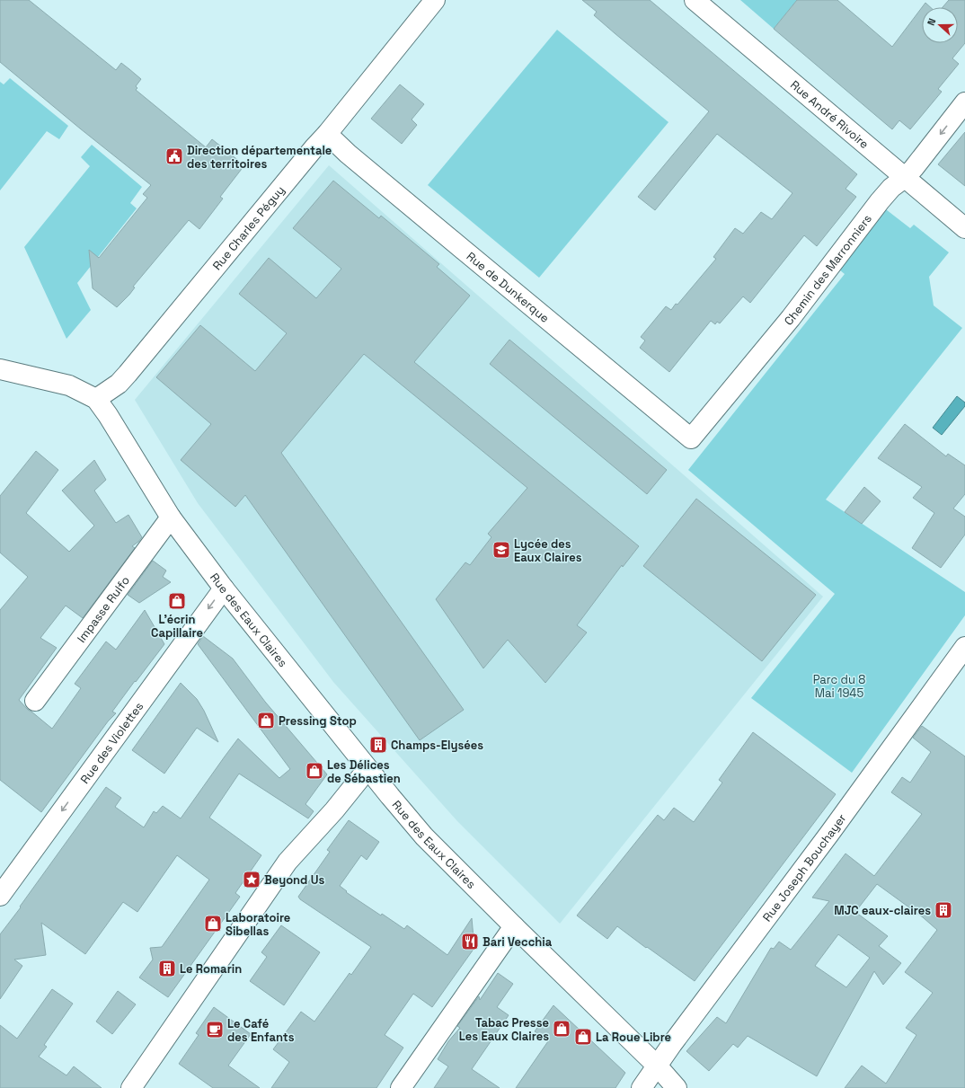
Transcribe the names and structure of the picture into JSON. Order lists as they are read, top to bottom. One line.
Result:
{"streets":{"street":["Rue André Rivoire","Rue Charles Péguy","Chemin des Marronniers","Rue de Dunkerque","Impasse Rulfo","Rue des Eaux Claires","Rue des Violettes","Rue Joseph Bouchayer"]},"crossings":[["Rue André Rivoire","Chemin des Marronniers"],["Rue Charles Péguy","Rue de Dunkerque"],["Rue Charles Péguy","Rue des Eaux Claires"],["Chemin des Marronniers","Rue de Dunkerque"],["Impasse Rulfo","Rue des Eaux Claires"],["Rue des Eaux Claires","Rue des Violettes"],["Rue des Eaux Claires","Rue Joseph Bouchayer"]],"one_way":["Rue des Violettes"],"parks":["Parc du 8 Mai 1945"],"places":{"public building":["Direction départementale des territoires"],"school or university":["Lycée des Eaux Claires"],"shop":["L'écrin Capillaire","Pressing Stop","Les Délices de Sébastien","Laboratoire Sibellas","Tabac Presse Les Eaux Claires","La Roue Libre"],"building":["Champs-Elysées","MJC eaux-claires","Le Romarin"],"place":["Beyond Us"],"restaurant":["Bari Vecchia"],"cafe":["Le Café des Enfants"]},"north":"left"}
